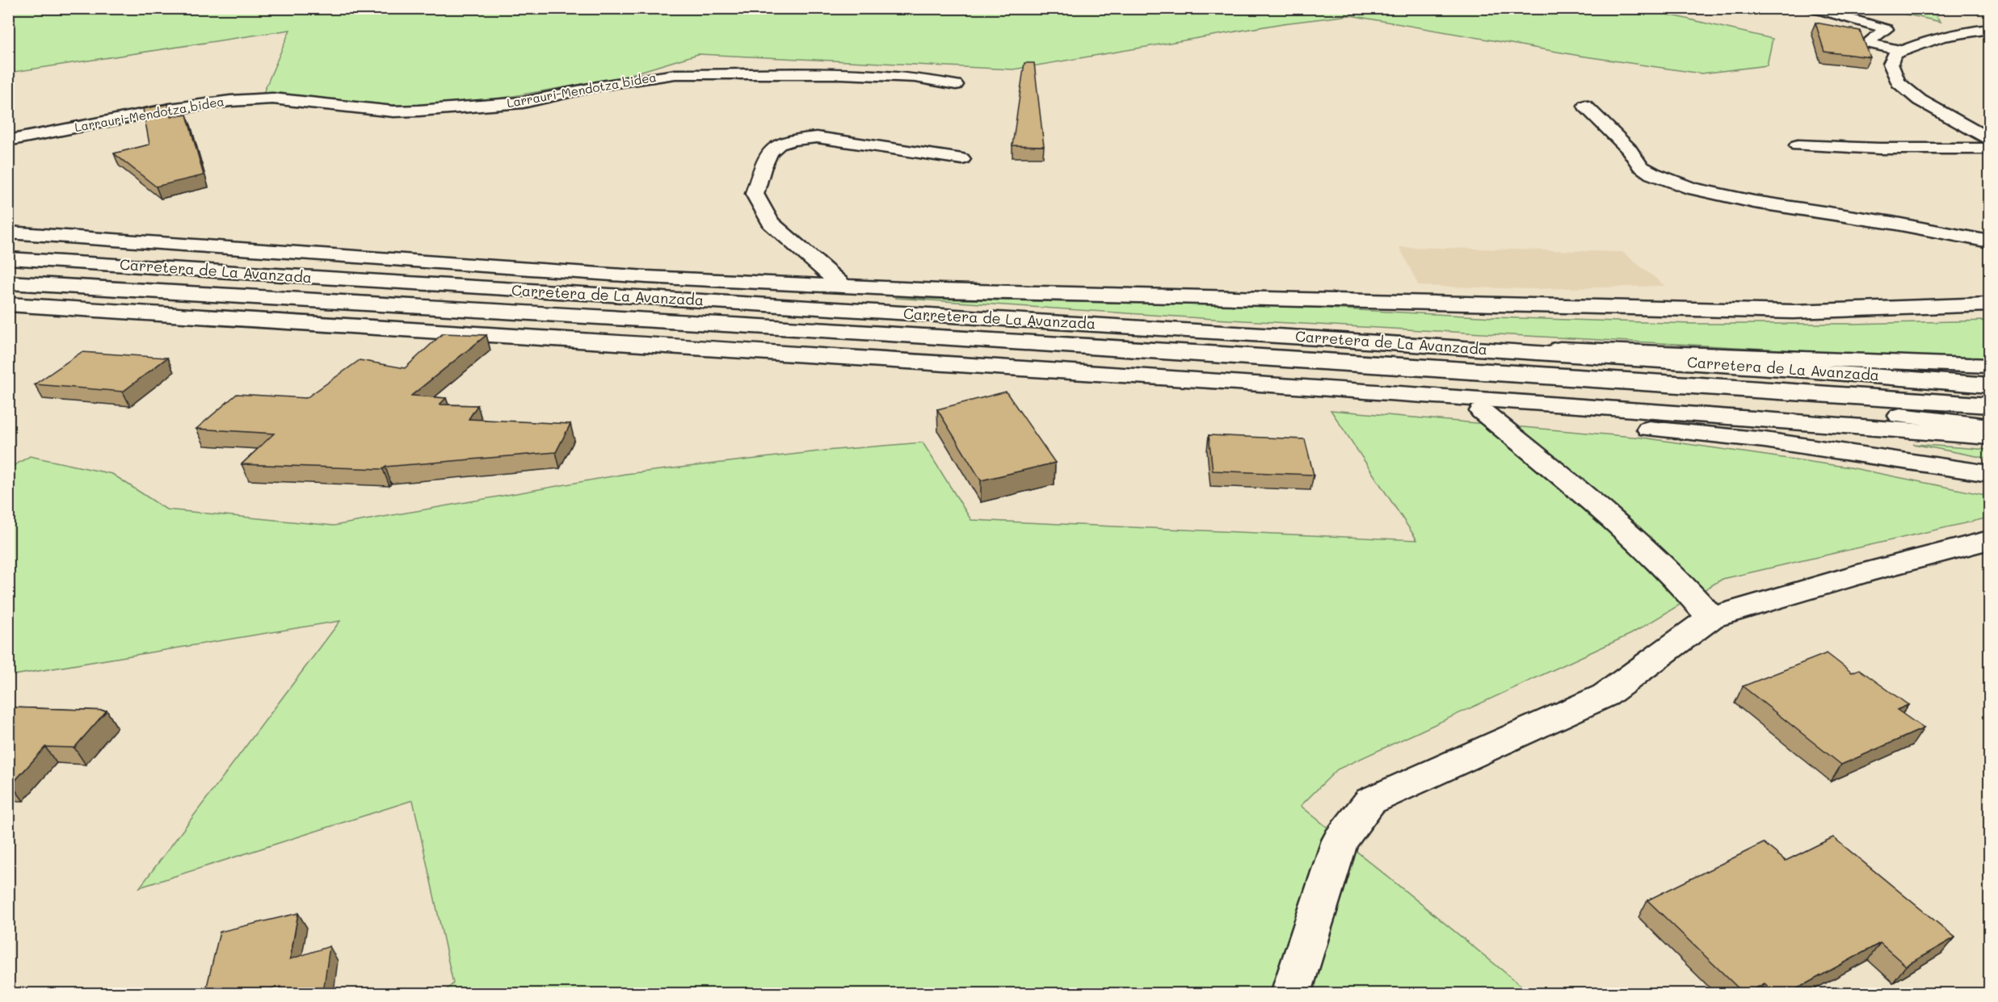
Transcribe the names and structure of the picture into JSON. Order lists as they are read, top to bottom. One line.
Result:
{"streets":{"main road":["Larrauri-Mendotza bidea","Carretera de La Avanzada"]}}
